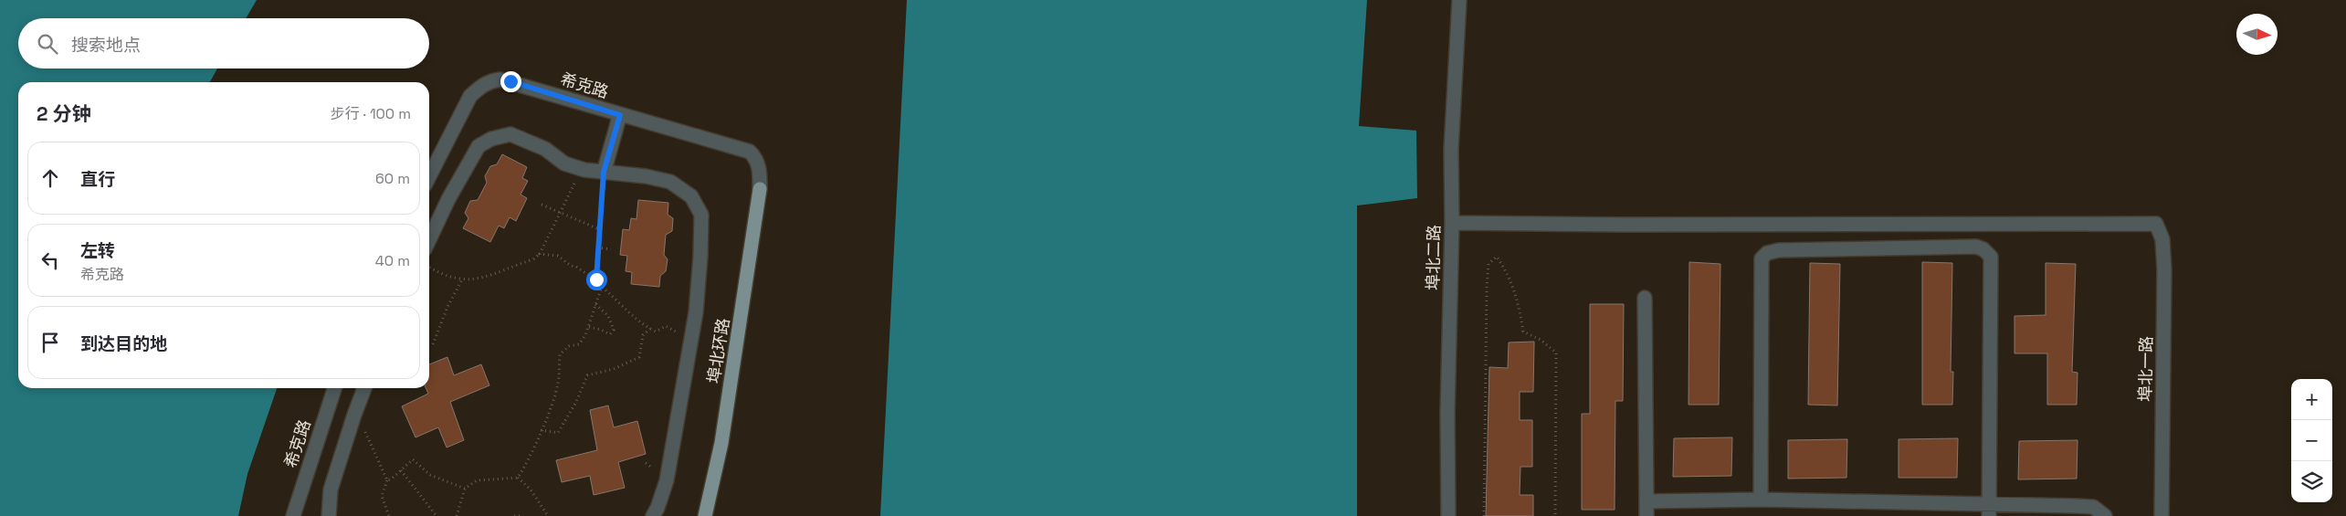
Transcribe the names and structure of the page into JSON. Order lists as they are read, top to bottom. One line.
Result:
{"streets":{"main road":["埠北环路"],"street":["希克路","埠北二路","埠北一路"]},"crossings":[["希克路","埠北环路"],["埠北二路","埠北一路"]],"north":"right","page":{"search":"搜索地点","heading":["2 分钟","步行 · 100 m"],"list":[["直行","60 m"],["左转","希克路","40 m"],"到达目的地"],"map_buttons":["+","−"]}}
